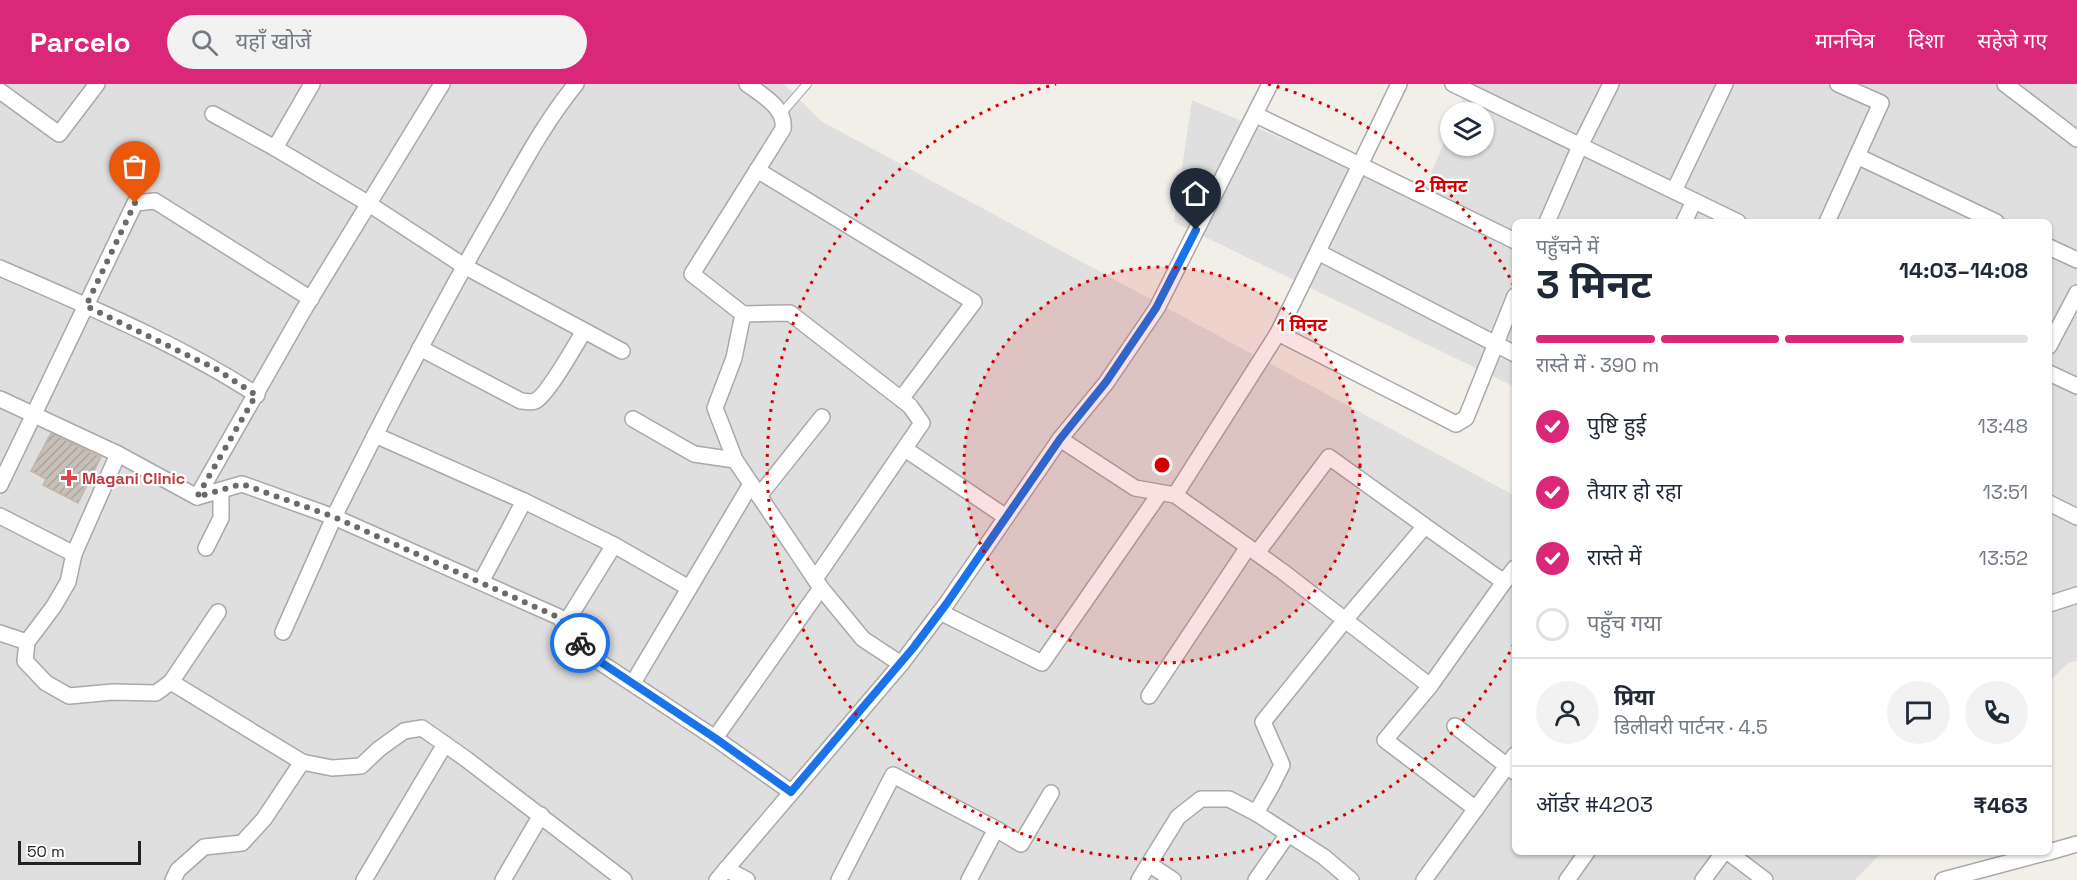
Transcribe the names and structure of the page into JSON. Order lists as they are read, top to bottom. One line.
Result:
{"places":{"health":["Magani Clinic"]},"scale_bar":"50 m","page":{"header":"Parcelo","search":"यहाँ खोजें","nav":["मानचित्र","दिशा","सहेजे गए"],"heading":["3 मिनट","पहुँचने में","14:03–14:08"],"panel":["प्रिया","डिलीवरी पार्टनर · 4.5","ऑर्डर #4203","₹463"],"bar":"रास्ते में · 390 m","list":[["पुष्टि हुई","13:48"],["तैयार हो रहा","13:51"],["रास्ते में","13:52"],"पहुँच गया"],"scale":"50 m"},"rings":["2 मिनट","1 मिनट"]}
